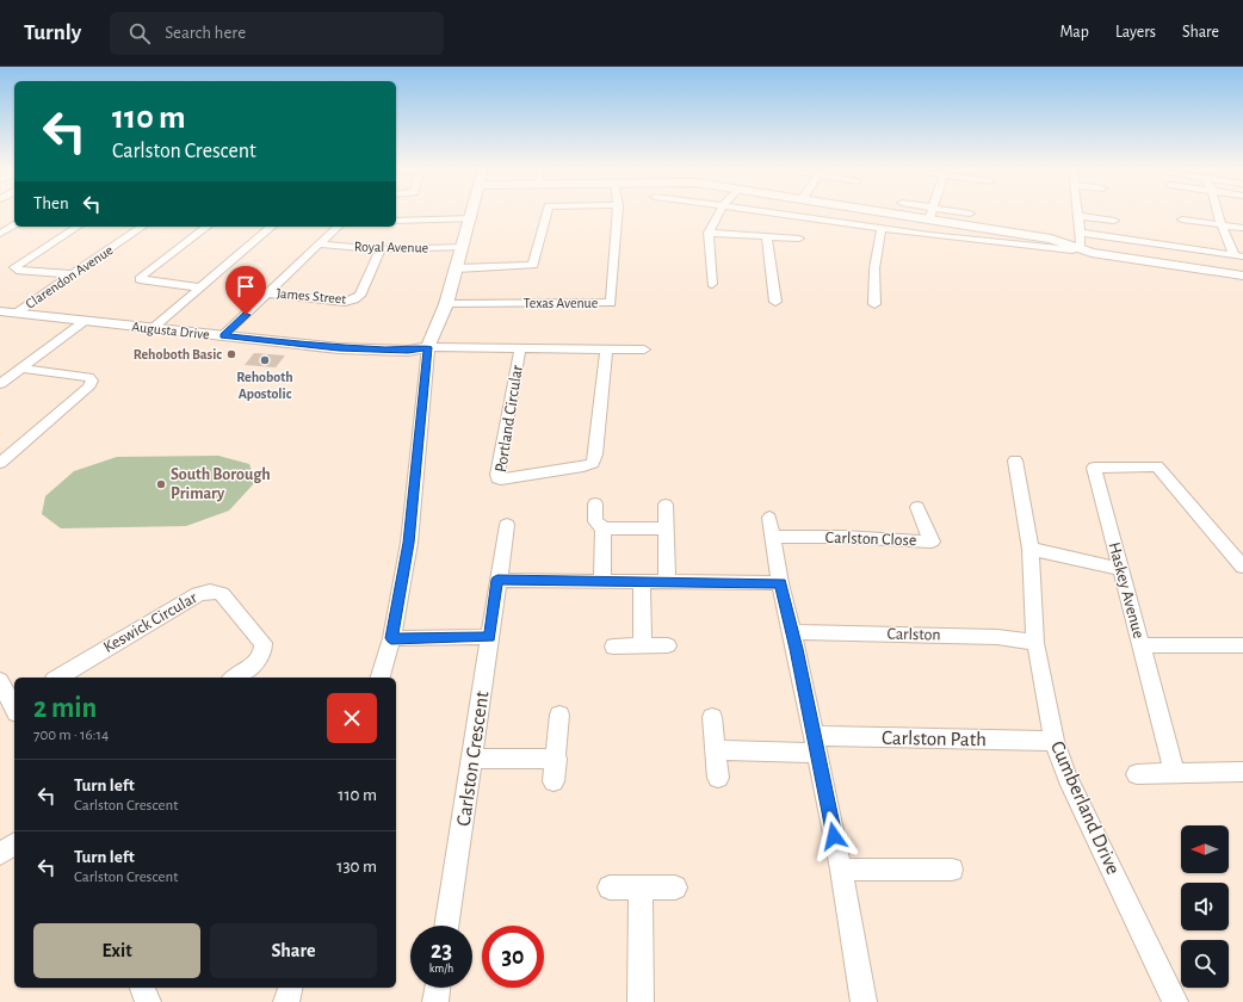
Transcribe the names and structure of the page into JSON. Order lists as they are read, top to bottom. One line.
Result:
{"streets":{"street":["Royal Avenue","Clarendon Avenue","James Street","Texas Avenue","Augusta Drive","Portland Circular","Carlston Close","Haskey Avenue","Keswick Circular","Carlston","Carlston Path","Carlston Crescent","Cumberland Drive"]},"crossings":[["Royal Avenue","James Street"],["Clarendon Avenue","Augusta Drive"],["Carlston","Cumberland Drive"],["Carlston Path","Cumberland Drive"]],"places":["Rehoboth Basic","Rehoboth Apostolic","South Borough Primary"],"north":"left","page":{"header":"Turnly","search":"Search here","nav":["Map","Layers","Share"],"turn":["110 m","Carlston Crescent"],"then":"Then","heading":["2 min","700 m · 16:14"],"list":[{"name":"Turn left","note":"Carlston Crescent","value":"110 m"},{"name":"Turn left","note":"Carlston Crescent","value":"130 m"}],"buttons":["Exit","Share"],"speed":"23 km/h","limit":"30"}}
